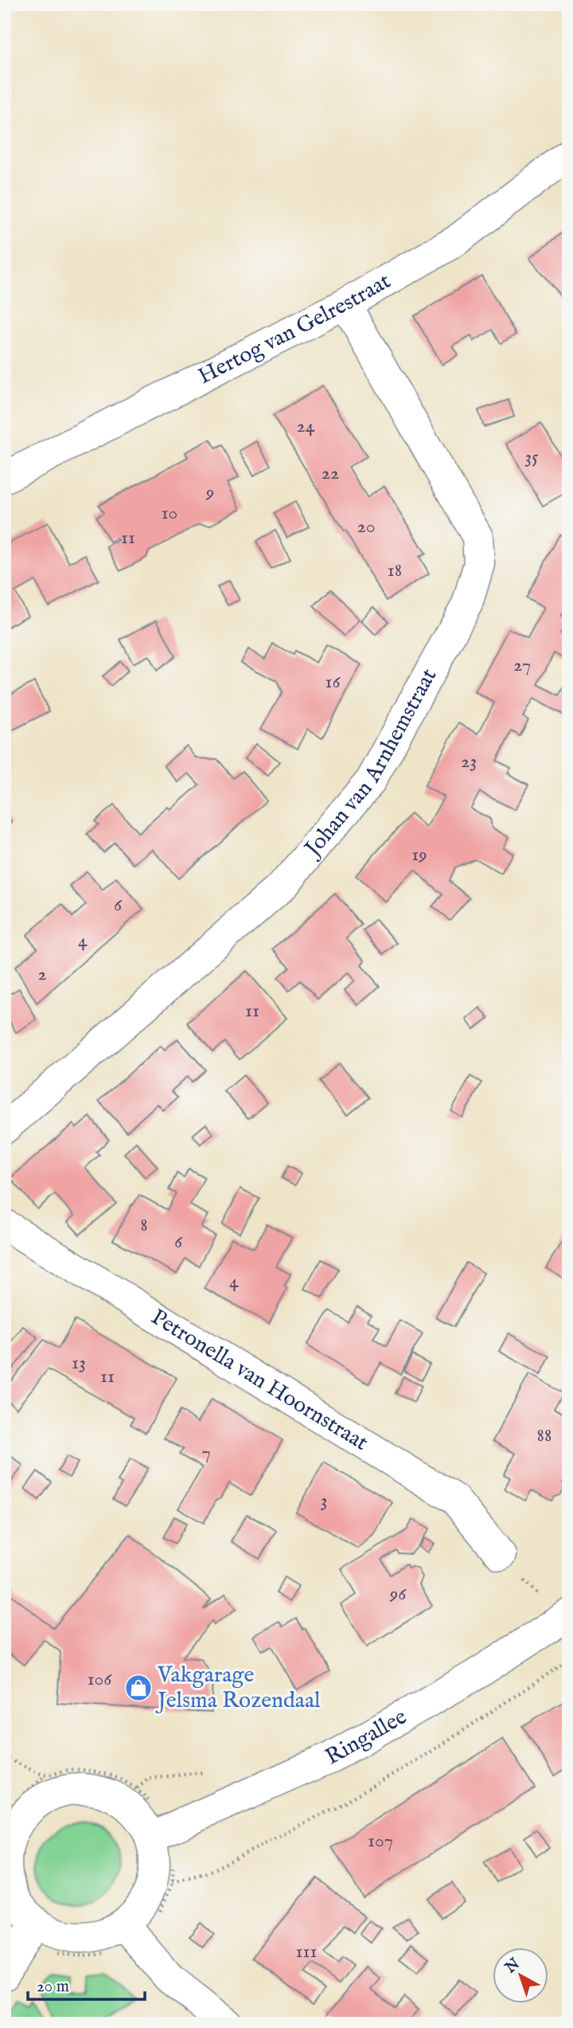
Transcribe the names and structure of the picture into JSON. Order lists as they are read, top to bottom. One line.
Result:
{"streets":{"street":["Hertog van Gelrestraat","Johan van Arnhemstraat","Petronella van Hoornstraat","Ringallee"]},"crossings":[["Hertog van Gelrestraat","Johan van Arnhemstraat"]],"places":{"shop":["Vakgarage Jelsma Rozendaal"]},"house_numbers":["24","35","22","9","10","20","11","18","27","16","23","19","6","4","2","11","8","6","4","13","11","88","7","3","96","106","107","111"],"scale_bar":"20 m","north":"top left"}
